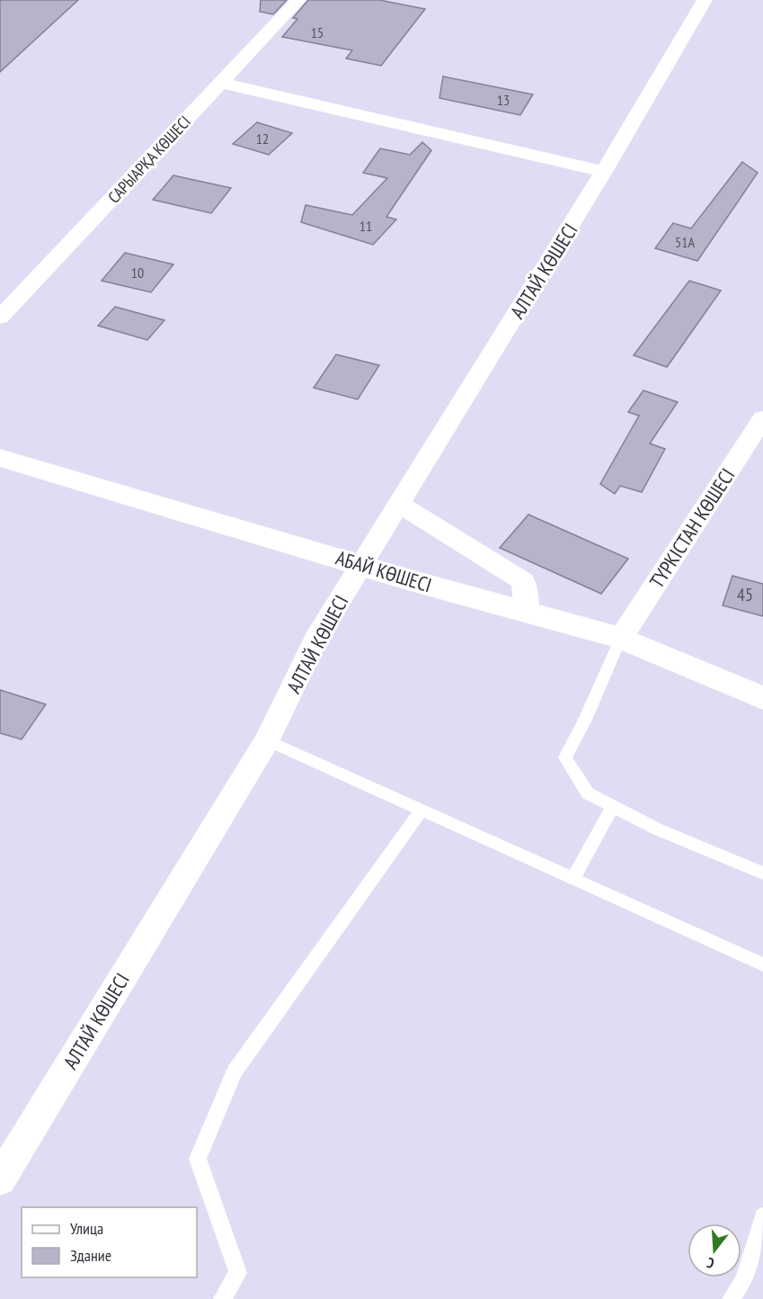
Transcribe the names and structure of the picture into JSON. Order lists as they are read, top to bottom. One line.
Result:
{"streets":{"main road":["АБАЙ КӨШЕСІ"],"street":["САРЫАРҚА КӨШЕСІ","АЛТАЙ КӨШЕСІ","ТҮРКІСТАН КӨШЕСІ"]},"crossings":[["АЛТАЙ КӨШЕСІ","АБАЙ КӨШЕСІ"],["ТҮРКІСТАН КӨШЕСІ","АБАЙ КӨШЕСІ"]],"house_numbers":["15","13","12","11","51А","10","45"],"legend":["Улица","Здание"],"north":"bottom"}
